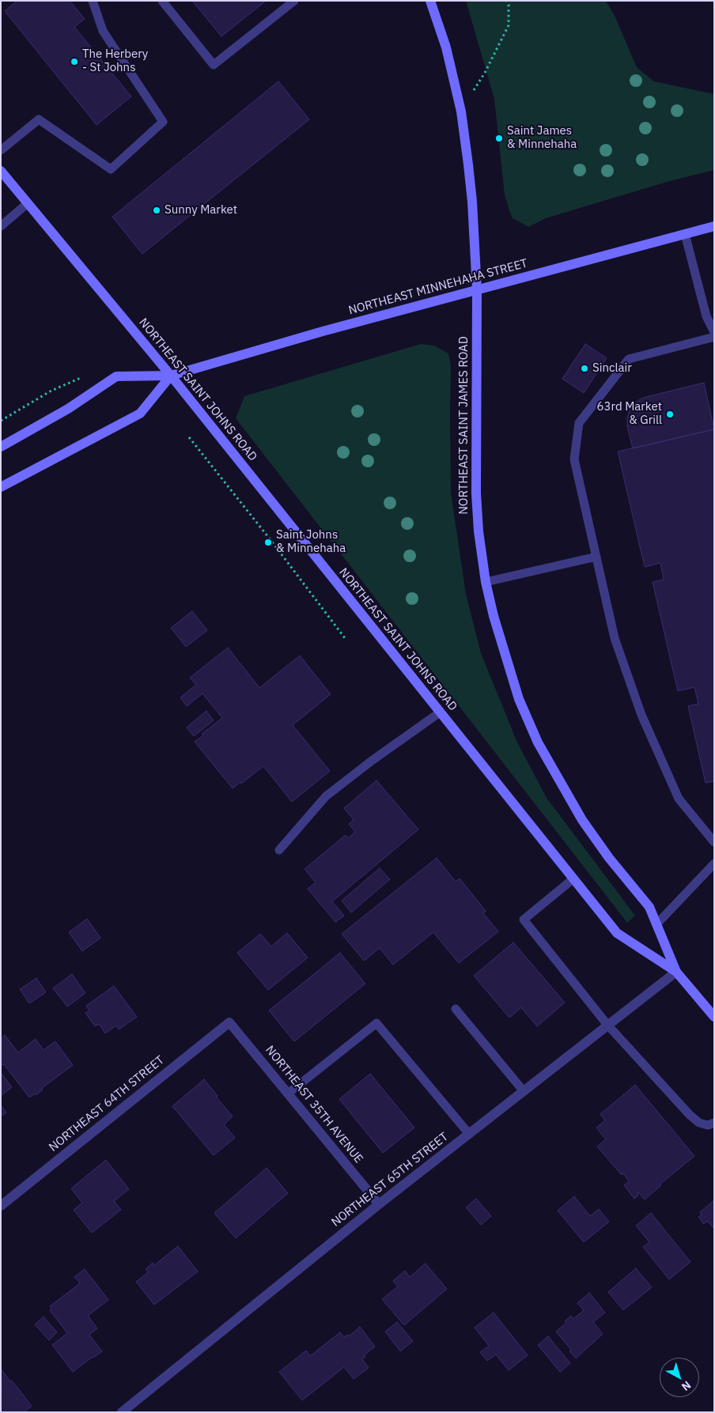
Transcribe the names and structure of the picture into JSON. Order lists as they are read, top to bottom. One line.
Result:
{"streets":{"main road":["NORTHEAST MINNEHAHA STREET","NORTHEAST SAINT JOHNS ROAD","NORTHEAST SAINT JAMES ROAD"],"street":["NORTHEAST 64TH STREET","NORTHEAST 35TH AVENUE","NORTHEAST 65TH STREET"]},"crossings":[["NORTHEAST MINNEHAHA STREET","NORTHEAST SAINT JOHNS ROAD"],["NORTHEAST MINNEHAHA STREET","NORTHEAST SAINT JAMES ROAD"],["NORTHEAST SAINT JOHNS ROAD","NORTHEAST SAINT JAMES ROAD"],["NORTHEAST SAINT JOHNS ROAD","NORTHEAST 65TH STREET"],["NORTHEAST SAINT JAMES ROAD","NORTHEAST 65TH STREET"],["NORTHEAST 64TH STREET","NORTHEAST 35TH AVENUE"],["NORTHEAST 35TH AVENUE","NORTHEAST 65TH STREET"]],"places":["The Herbery - St Johns","Saint James & Minnehaha","Sunny Market","Sinclair","63rd Market & Grill","Saint Johns & Minnehaha"],"north":"bottom right"}
